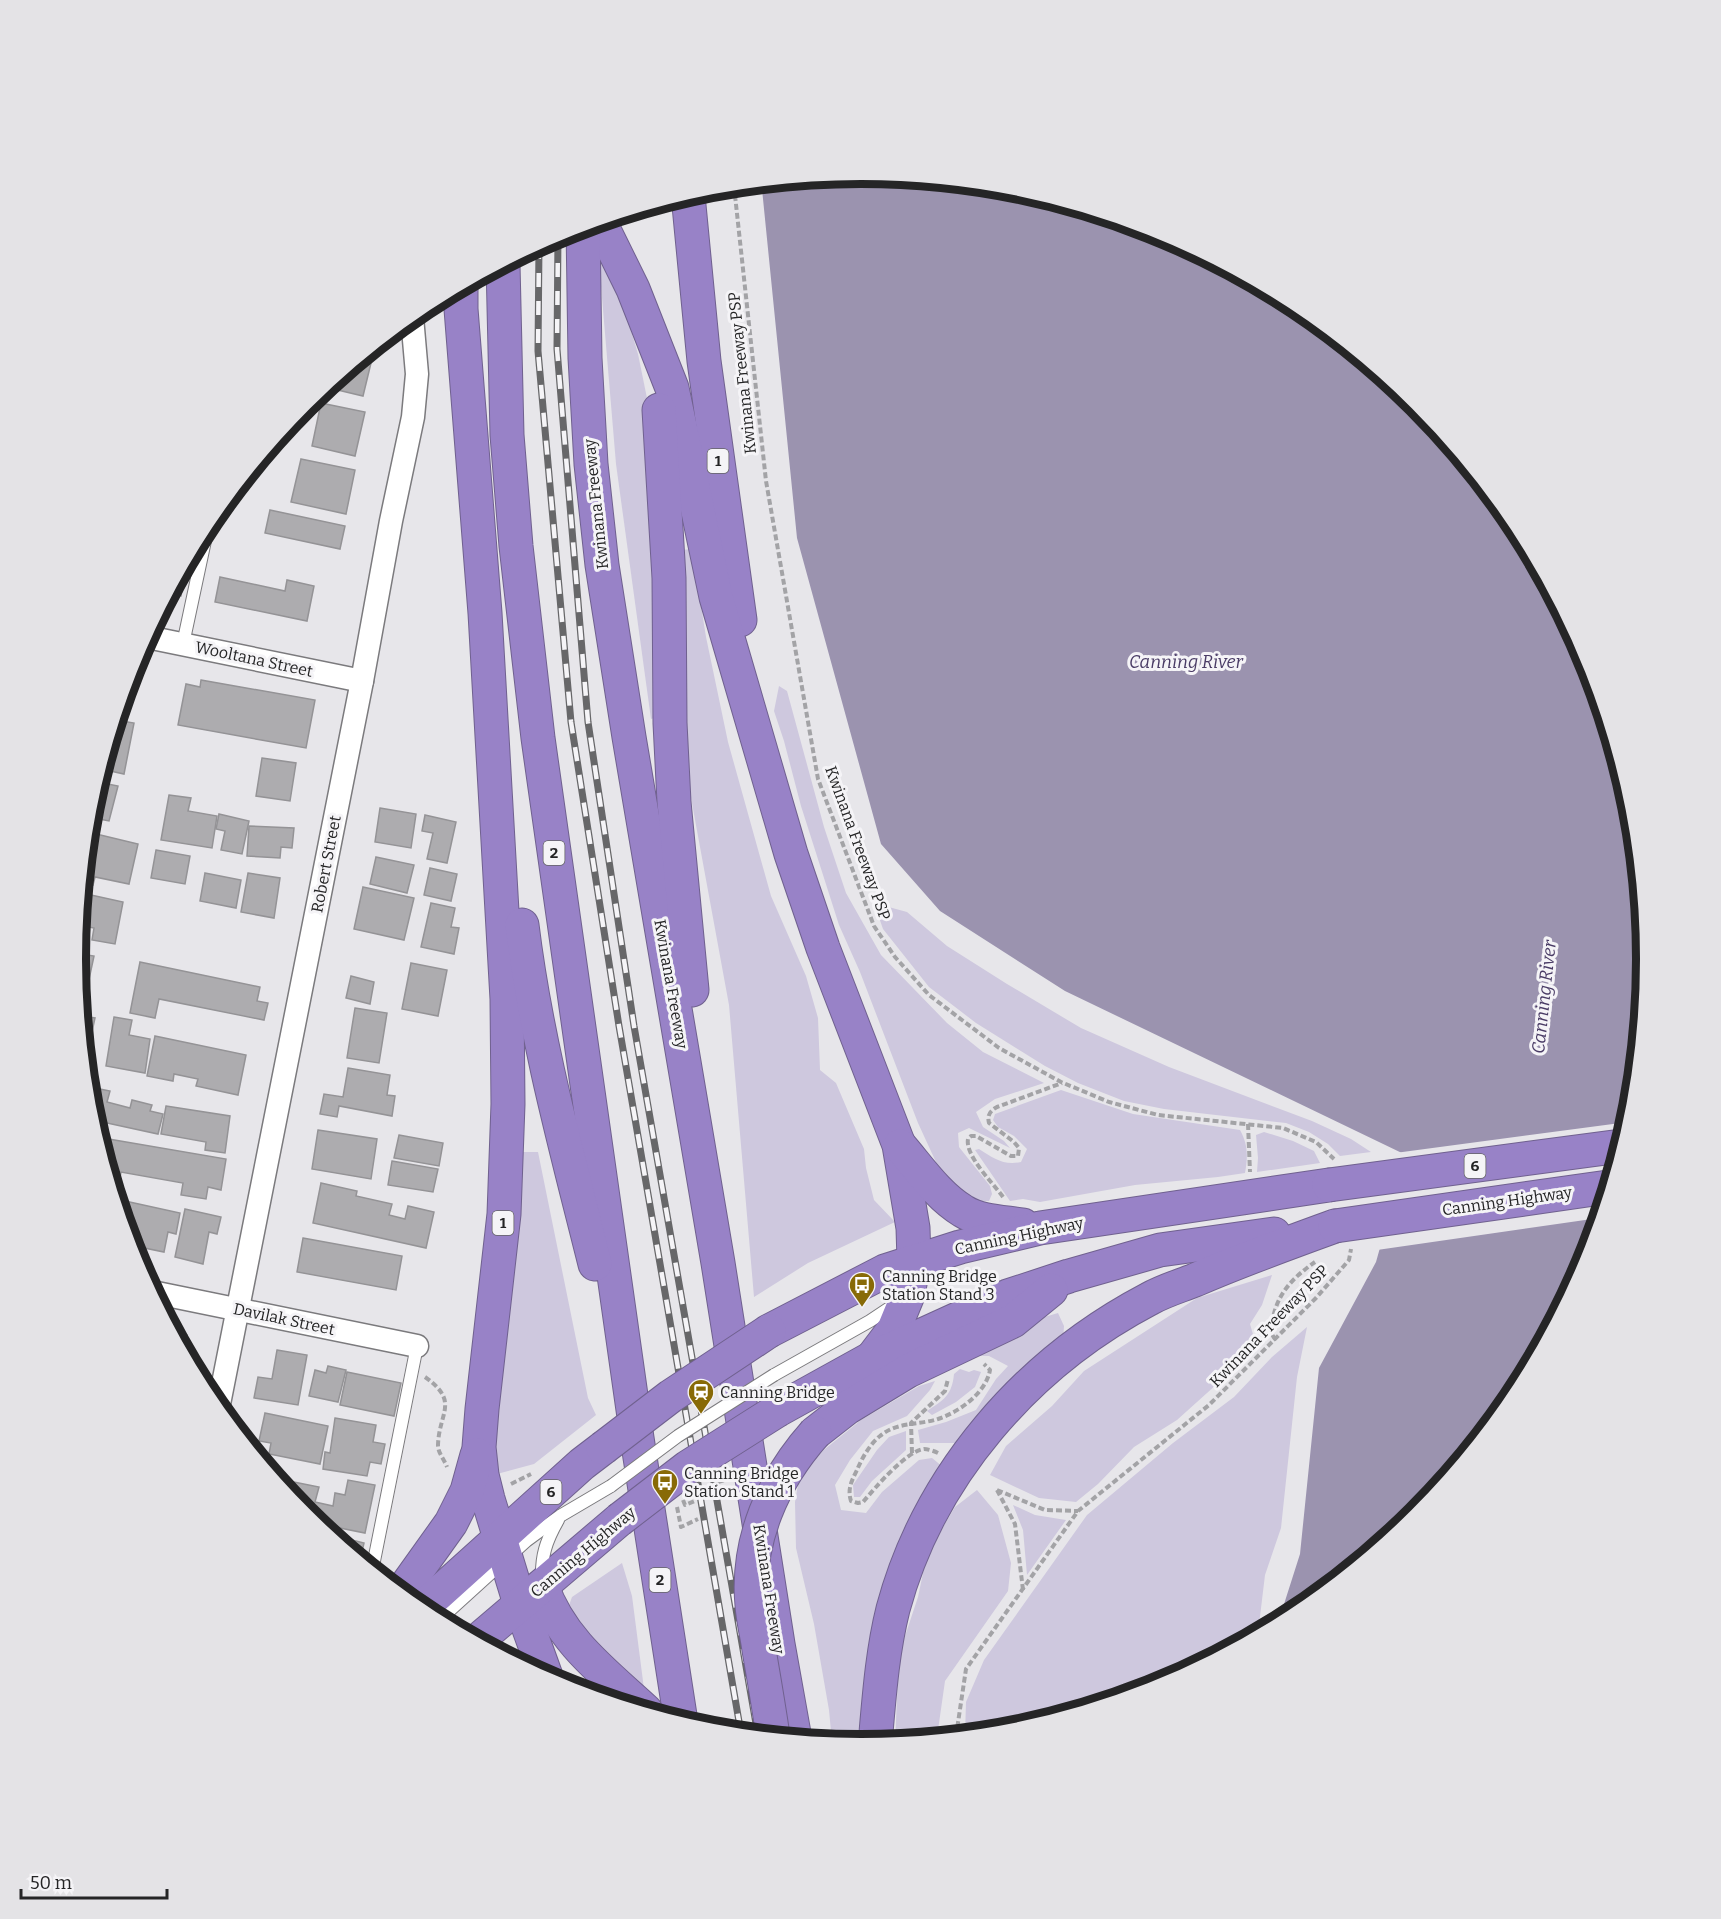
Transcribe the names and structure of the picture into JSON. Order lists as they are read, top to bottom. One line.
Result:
{"streets":{"highway":["1","Kwinana Freeway","2","6","Canning Highway"],"street":["Wooltana Street","Robert Street","Davilak Street"],"path":["Kwinana Freeway PSP"]},"crossings":[["Kwinana Freeway PSP","Canning Highway"],["1","Canning Highway"],["Wooltana Street","Robert Street"],["Robert Street","Davilak Street"]],"water":["Canning River"],"places":{"bus stop":["Canning Bridge Station Stand 3","Canning Bridge Station Stand 1"],"station":["Canning Bridge"]},"scale_bar":"50 m"}
